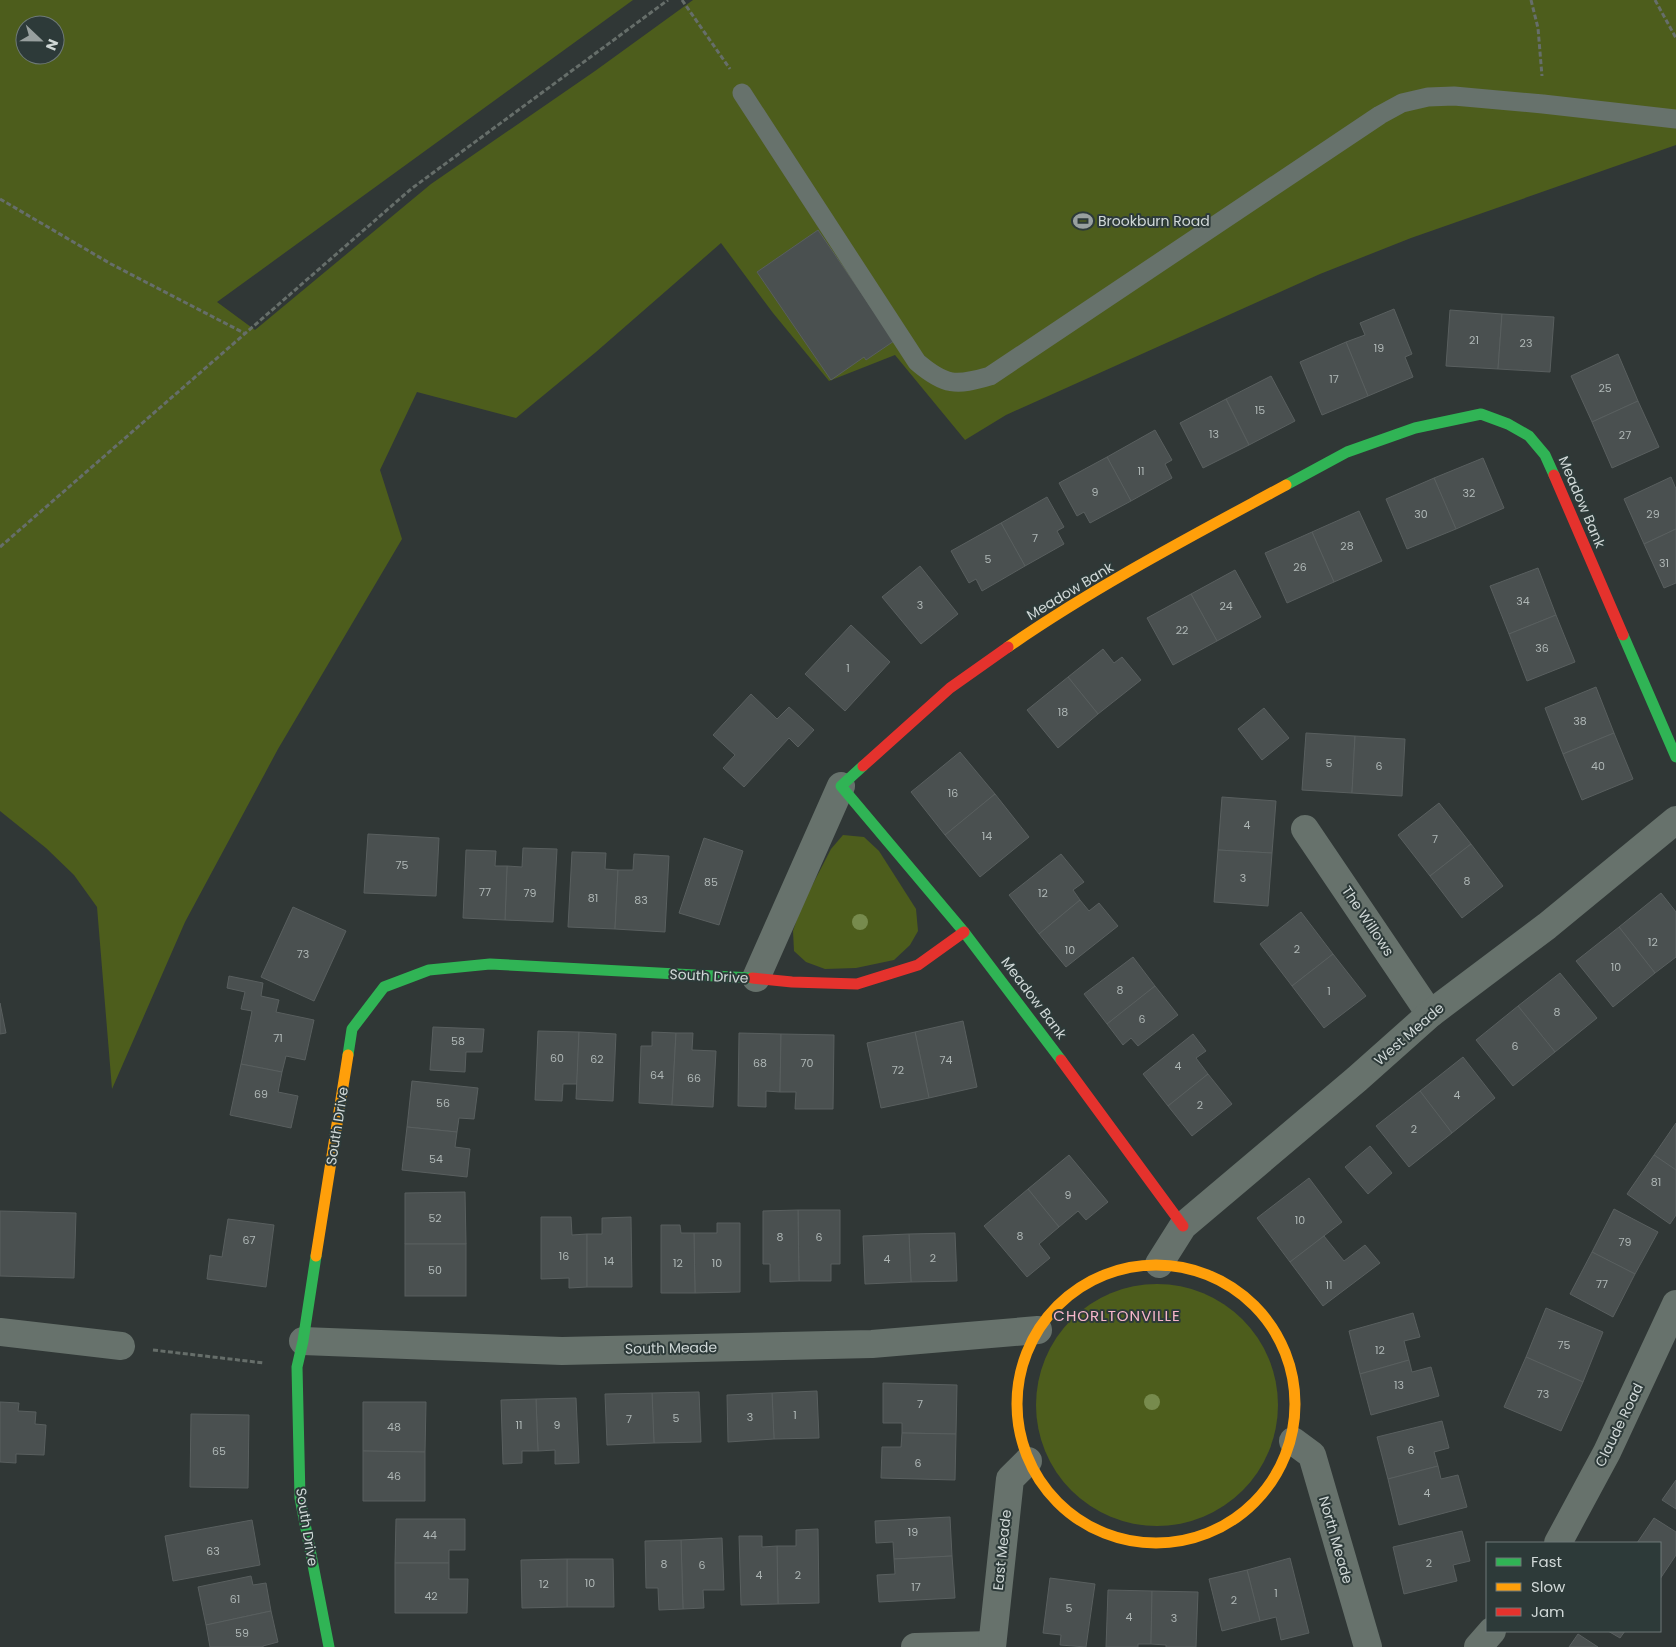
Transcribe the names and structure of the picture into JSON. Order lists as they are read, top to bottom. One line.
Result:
{"streets":{"street":["Meadow Bank","The Willows","South Drive","West Meade","South Meade","Claude Road","North Meade","East Meade"]},"crossings":[["Meadow Bank","South Drive"],["Meadow Bank","West Meade"],["The Willows","West Meade"],["South Drive","South Meade"]],"districts":["CHORLTONVILLE"],"places":{"sports":["Brookburn Road"]},"house_numbers":["21","23","19","17","25","15","13","27","11","9","32","30","29","7","28","5","31","26","34","3","24","22","36","1","18","38","5","6","40","16","4","14","7","75","3","8","85","77","79","12","81","83","12","2","10","73","10","8","1","8","6","71","58","6","60","62","74","68","70","4","72","64","66","69","4","56","2","2","54","81","9","52","10","8","8","6","67","79","16","2","4","14","12","10","50","77","11","75","12","13","73","7","1","3","5","7","11","9","48","6","65","6","46","4","19","44","63","2","8","6","4","2","10","12","17","1","42","61","2","5","4","3","59"],"legend":["Fast","Slow","Jam"],"north":"right"}
